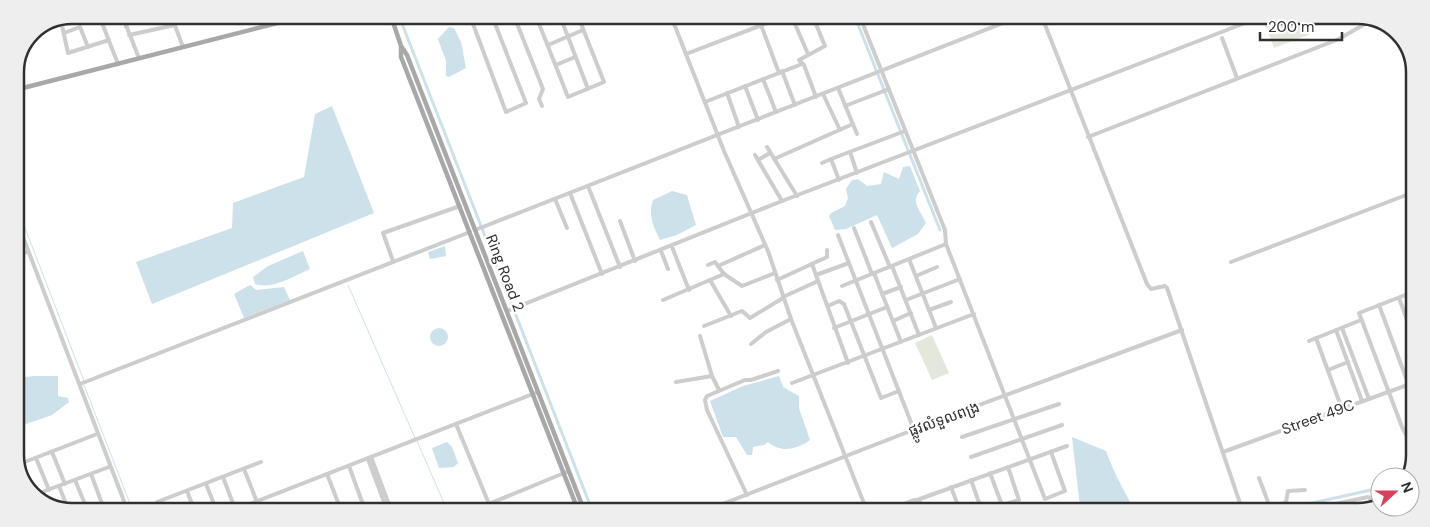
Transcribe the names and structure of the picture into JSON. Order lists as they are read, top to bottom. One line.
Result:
{"streets":{"main road":["Ring Road 2"],"street":["Street 49C","ផ្លូវលំទួលពង្រ"]},"scale_bar":"200 m","north":"right"}
